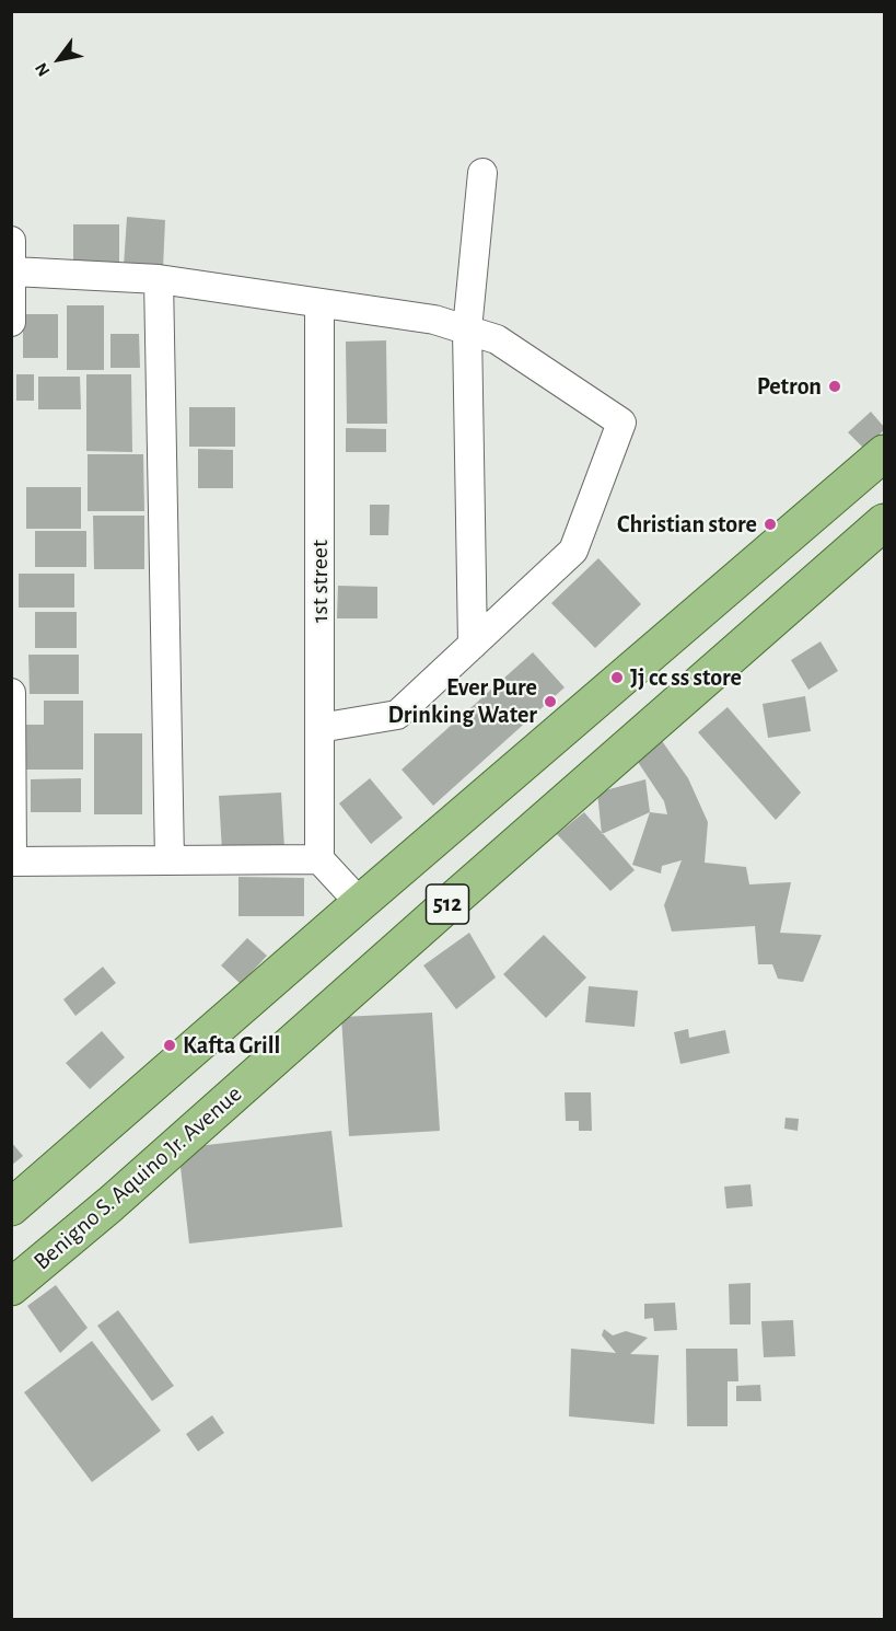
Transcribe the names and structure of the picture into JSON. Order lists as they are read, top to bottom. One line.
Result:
{"streets":{"main road":["512","Benigno S. Aquino Jr. Avenue"],"street":["1st street"]},"places":["Petron","Christian store","Jj cc ss store","Ever Pure Drinking Water","Kafta Grill"],"north":"bottom left"}
